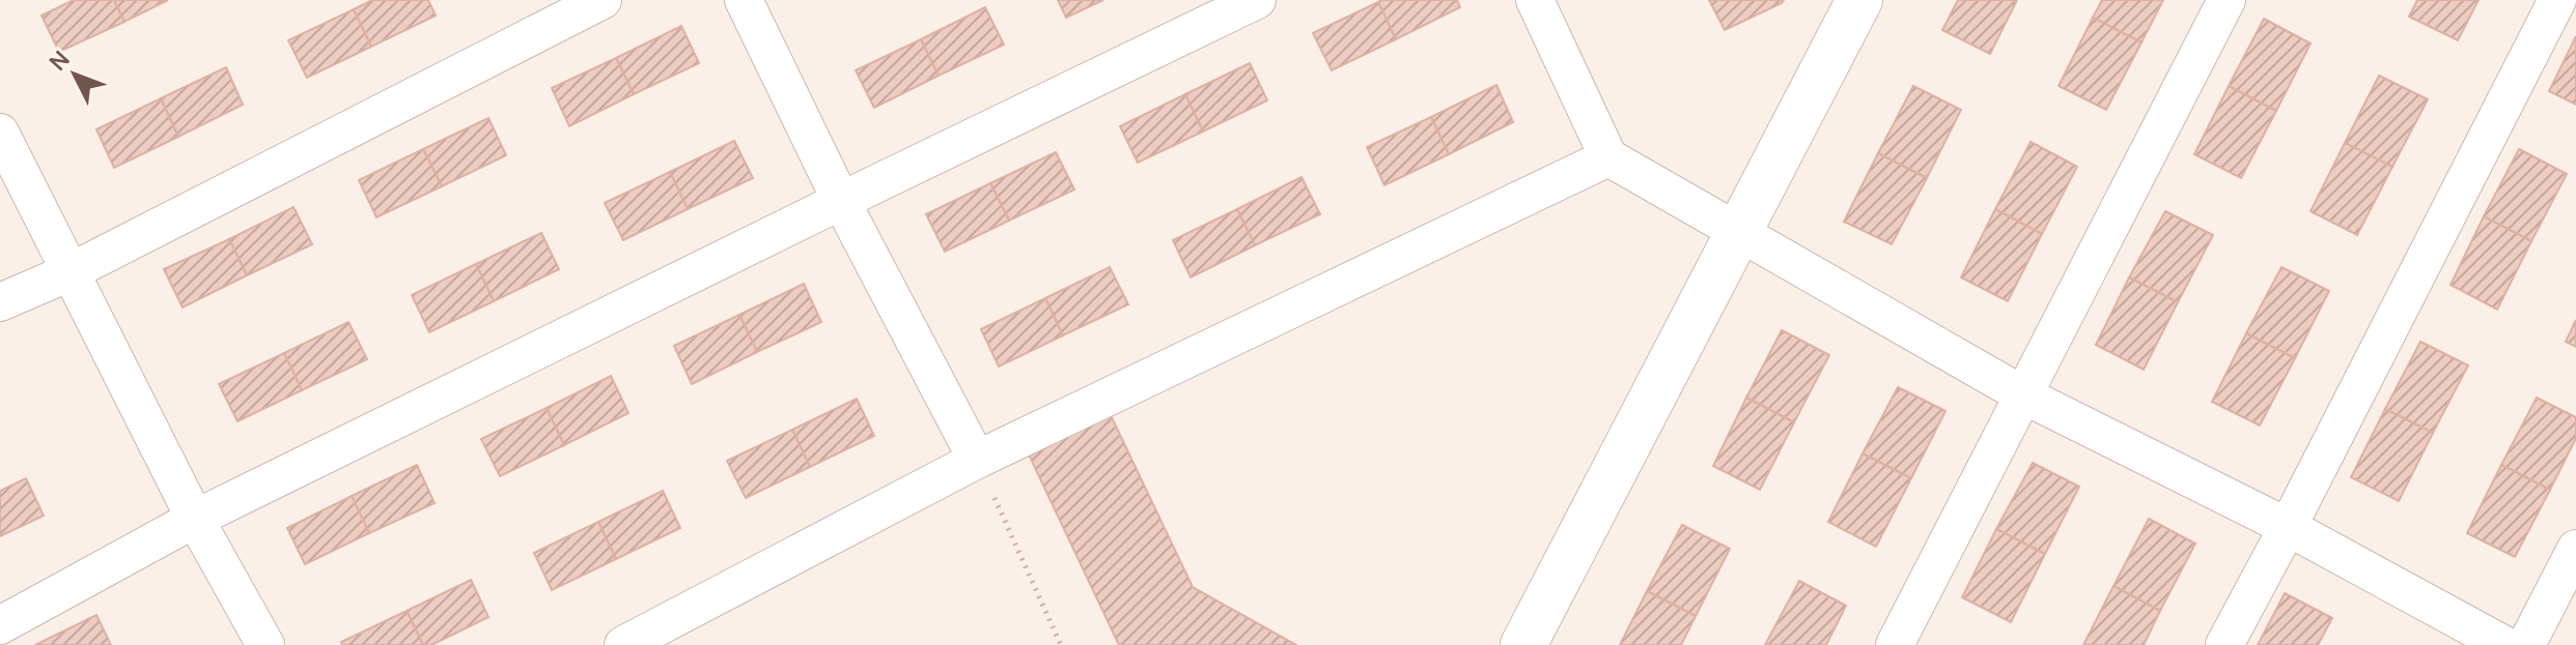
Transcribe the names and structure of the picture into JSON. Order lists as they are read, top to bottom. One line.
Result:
{"north":"top left"}
